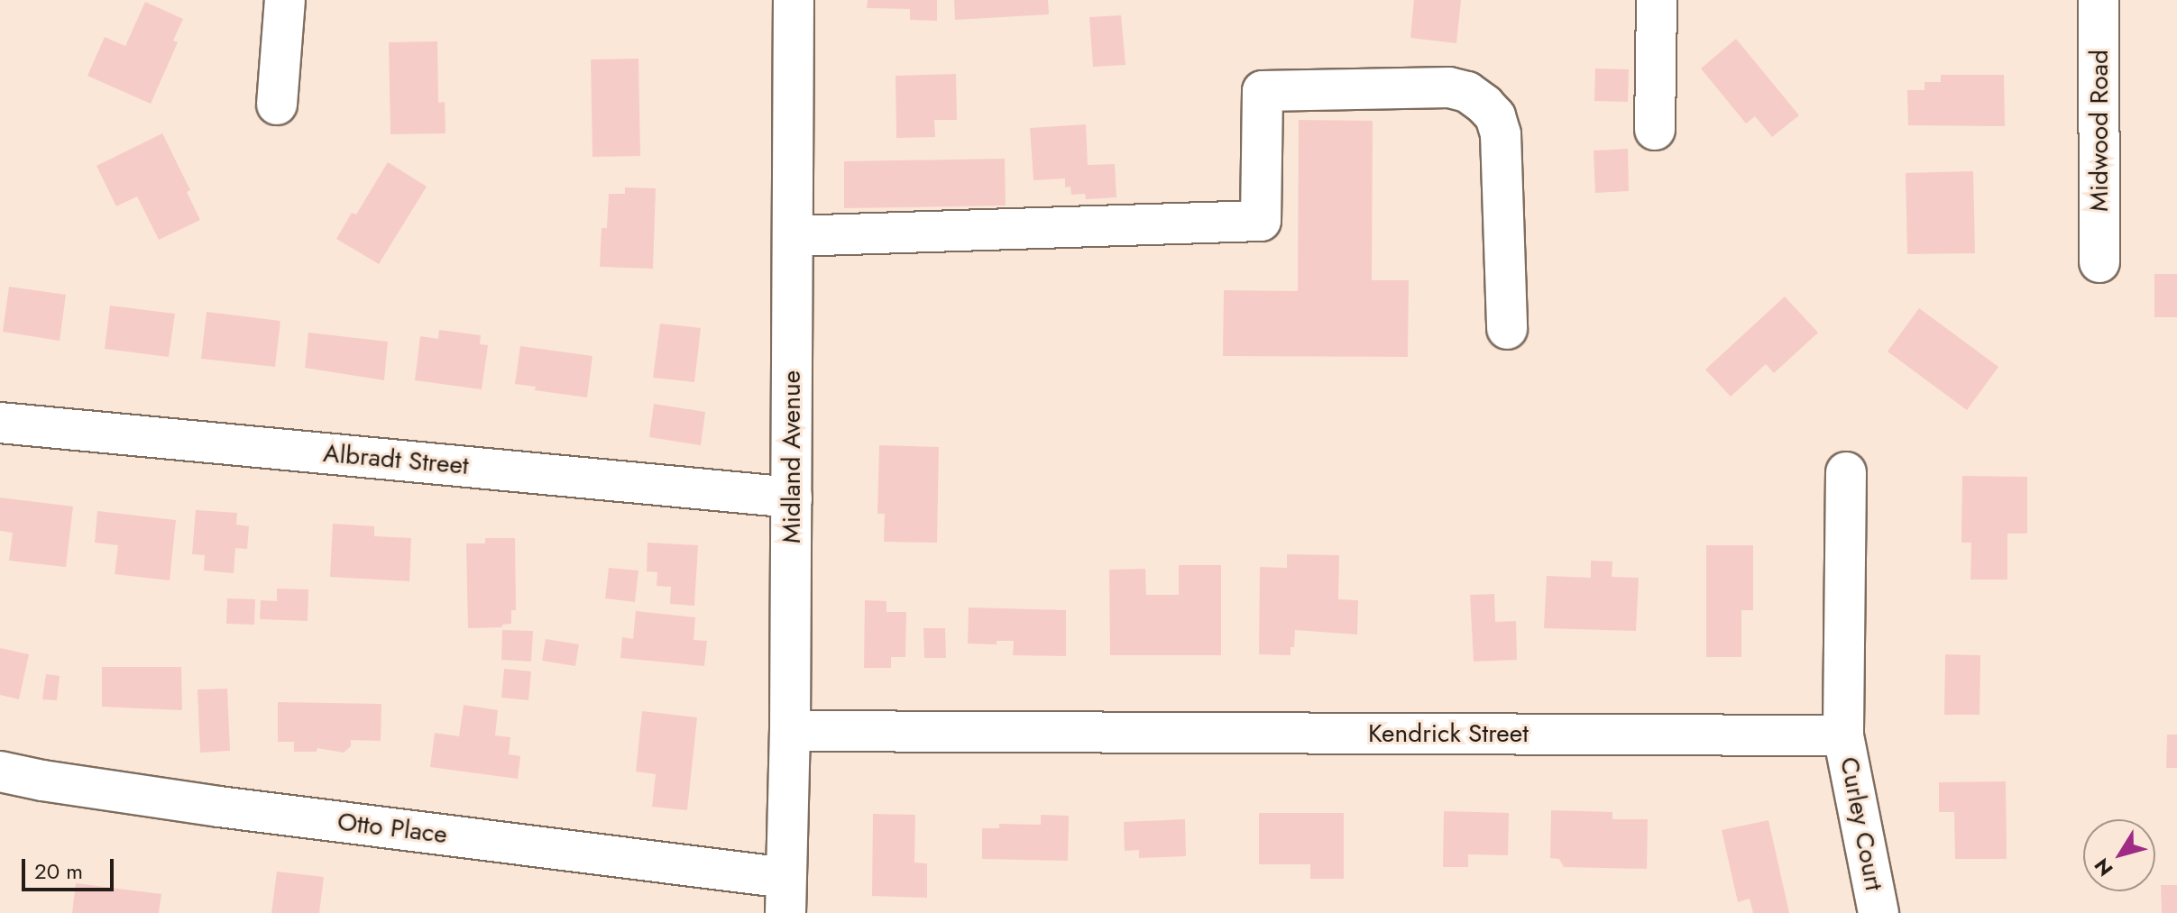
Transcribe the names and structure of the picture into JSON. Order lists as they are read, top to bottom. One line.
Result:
{"streets":{"street":["Midwood Road","Midland Avenue","Albradt Street","Kendrick Street","Curley Court","Otto Place"]},"crossings":[["Midland Avenue","Albradt Street"],["Midland Avenue","Kendrick Street"],["Midland Avenue","Otto Place"],["Kendrick Street","Curley Court"]],"scale_bar":"20 m","north":"bottom left"}
